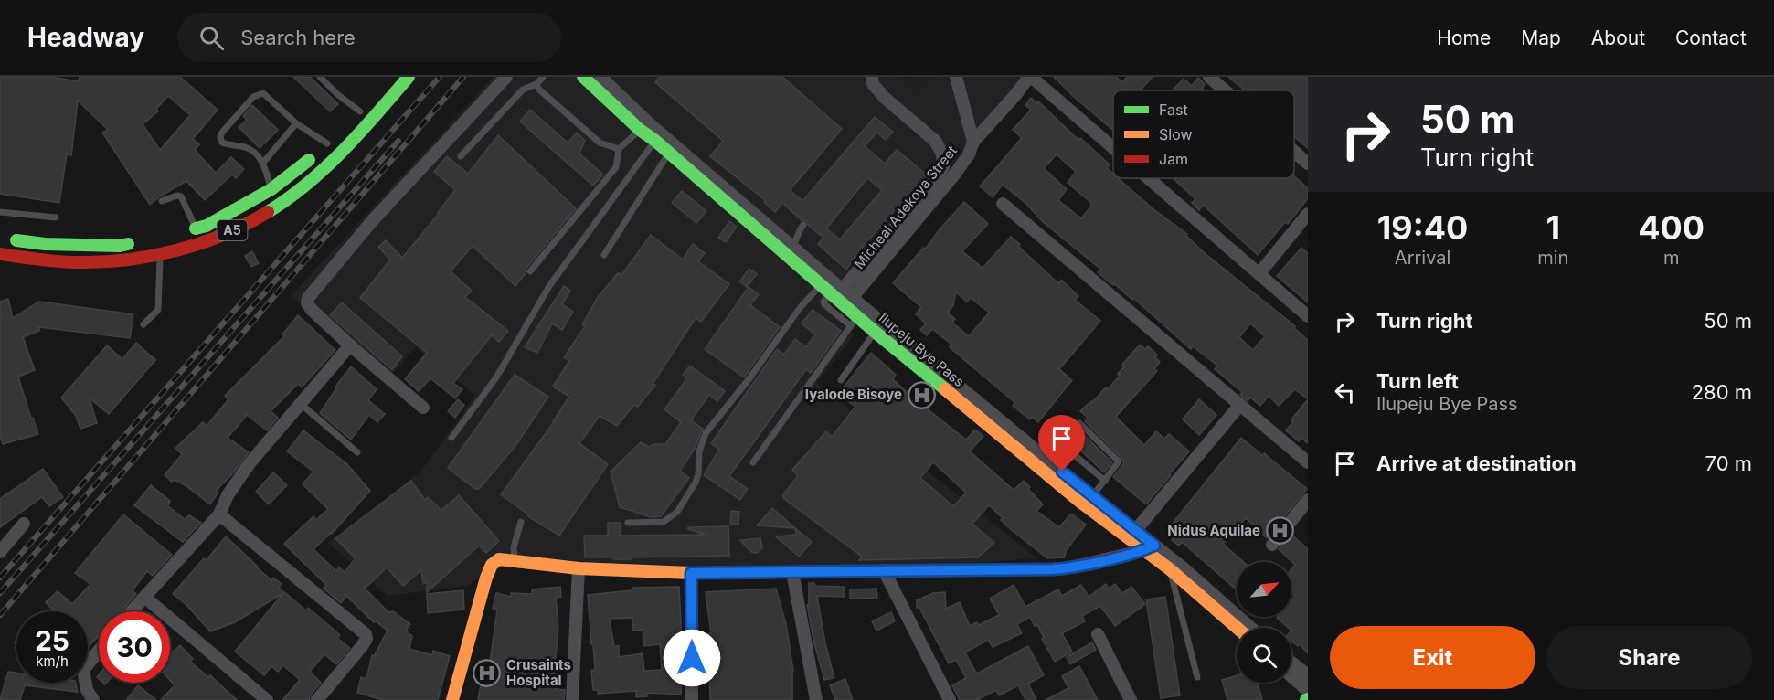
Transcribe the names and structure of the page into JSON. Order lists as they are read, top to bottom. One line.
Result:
{"streets":{"main road":["A5","Ilupeju Bye Pass"],"street":["Micheal Adekoya Street"]},"crossings":[["Micheal Adekoya Street","Ilupeju Bye Pass"]],"places":{"hospital":["Iyalode Bisoye","Nidus Aquilae","Crusaints Hospital"]},"legend":["Fast","Slow","Jam"],"north":"top right","page":{"header":"Headway","search":"Search here","nav":["Home","Map","About","Contact"],"turn":["50 m","Turn right"],"eta":["19:40","Arrival","1","min","400","m"],"list":[{"name":"Turn right","value":"50 m"},{"name":"Turn left","note":"Ilupeju Bye Pass","value":"280 m"},{"name":"Arrive at destination","value":"70 m"}],"speed":"25 km/h","limit":"30","buttons":["Exit","Share"]}}
